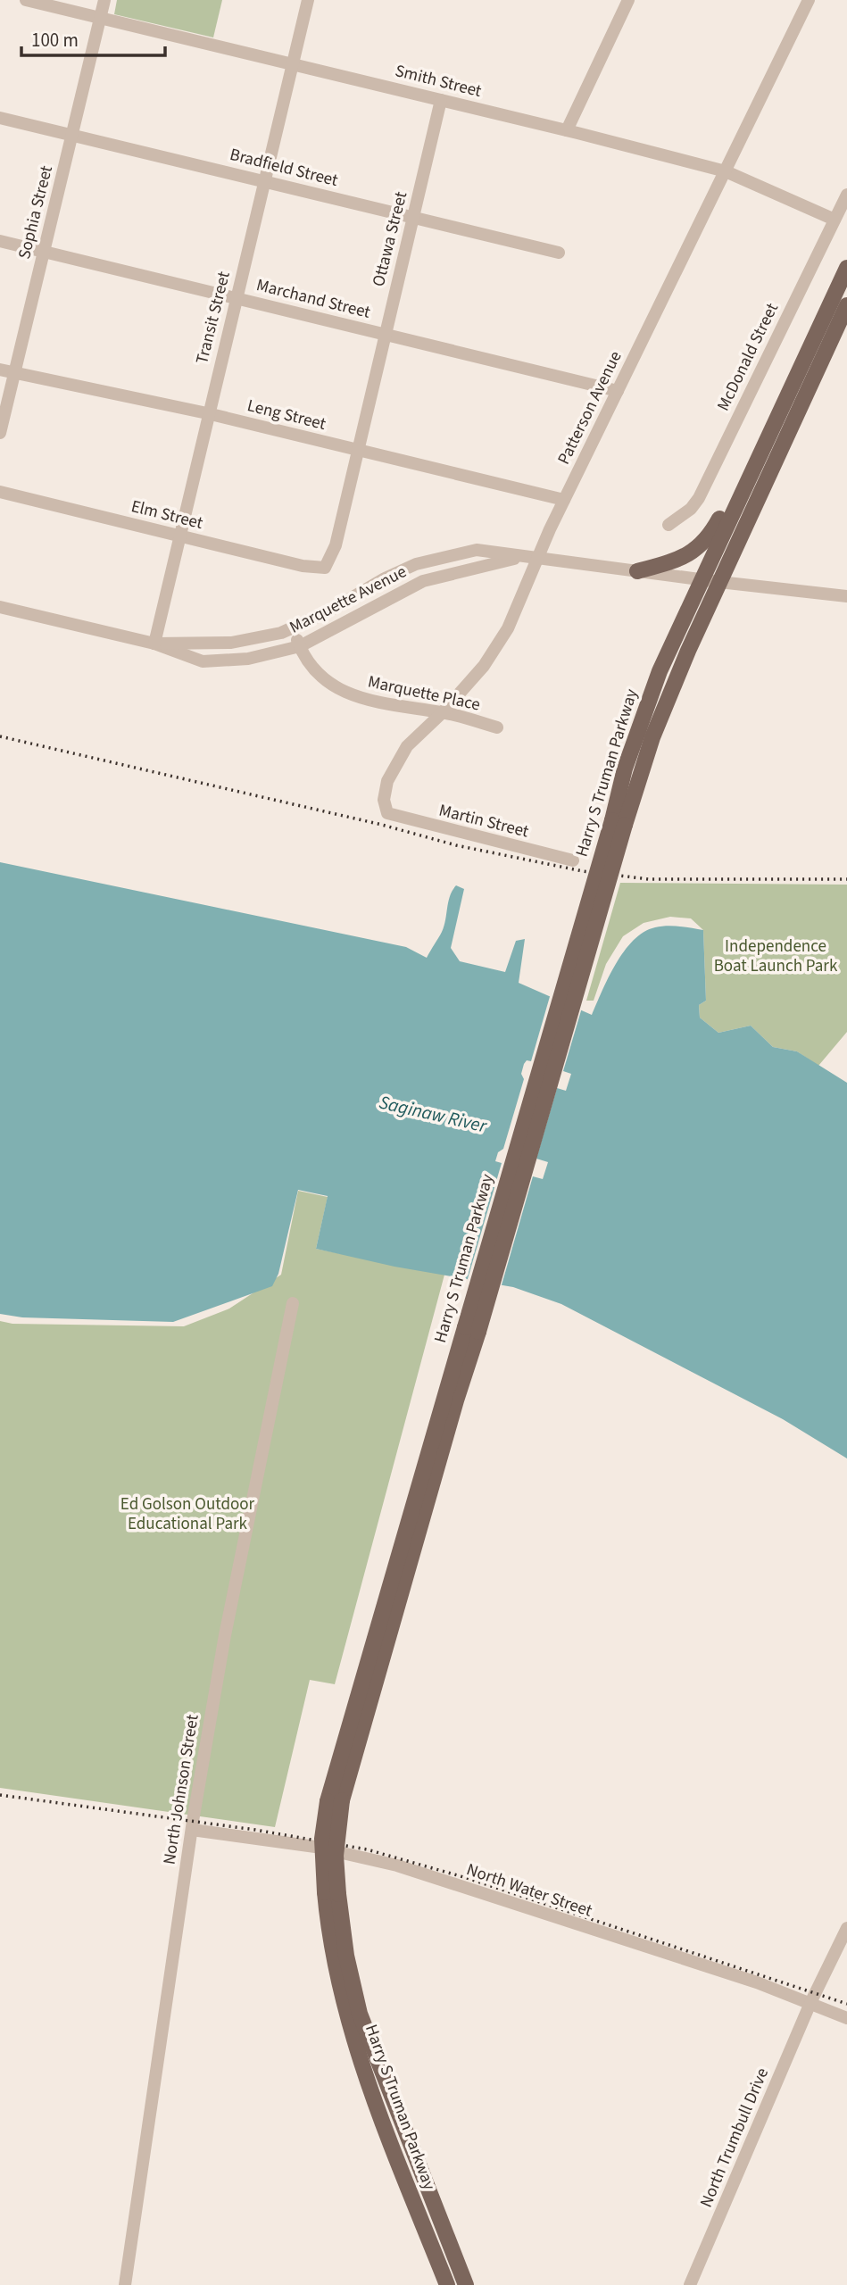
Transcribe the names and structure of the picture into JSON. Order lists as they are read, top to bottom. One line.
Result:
{"streets":{"main road":["Harry S Truman Parkway"],"street":["Smith Street","Bradfield Street","Sophia Street","Ottawa Street","Marchand Street","Transit Street","McDonald Street","Patterson Avenue","Leng Street","Elm Street","Marquette Avenue","Marquette Place","Martin Street","North Johnson Street","North Water Street","North Trumbull Drive"]},"crossings":[["Smith Street","Sophia Street"],["Smith Street","Ottawa Street"],["Smith Street","Transit Street"],["Smith Street","McDonald Street"],["Smith Street","Patterson Avenue"],["Bradfield Street","Sophia Street"],["Bradfield Street","Ottawa Street"],["Bradfield Street","Transit Street"],["Sophia Street","Marchand Street"],["Sophia Street","Leng Street"],["Ottawa Street","Marchand Street"],["Ottawa Street","Leng Street"],["Ottawa Street","Elm Street"],["Marchand Street","Transit Street"],["Marchand Street","Patterson Avenue"],["Transit Street","Leng Street"],["Transit Street","Elm Street"],["Transit Street","Marquette Avenue"],["Patterson Avenue","Leng Street"],["Patterson Avenue","Marquette Avenue"],["Patterson Avenue","Marquette Place"],["Patterson Avenue","Martin Street"],["Marquette Avenue","Marquette Place"],["Marquette Avenue","Harry S Truman Parkway"],["North Johnson Street","North Water Street"],["North Water Street","North Trumbull Drive"]],"water":["Saginaw River"],"parks":["Independence Boat Launch Park","Ed Golson Outdoor Educational Park"],"scale_bar":"100 m"}
